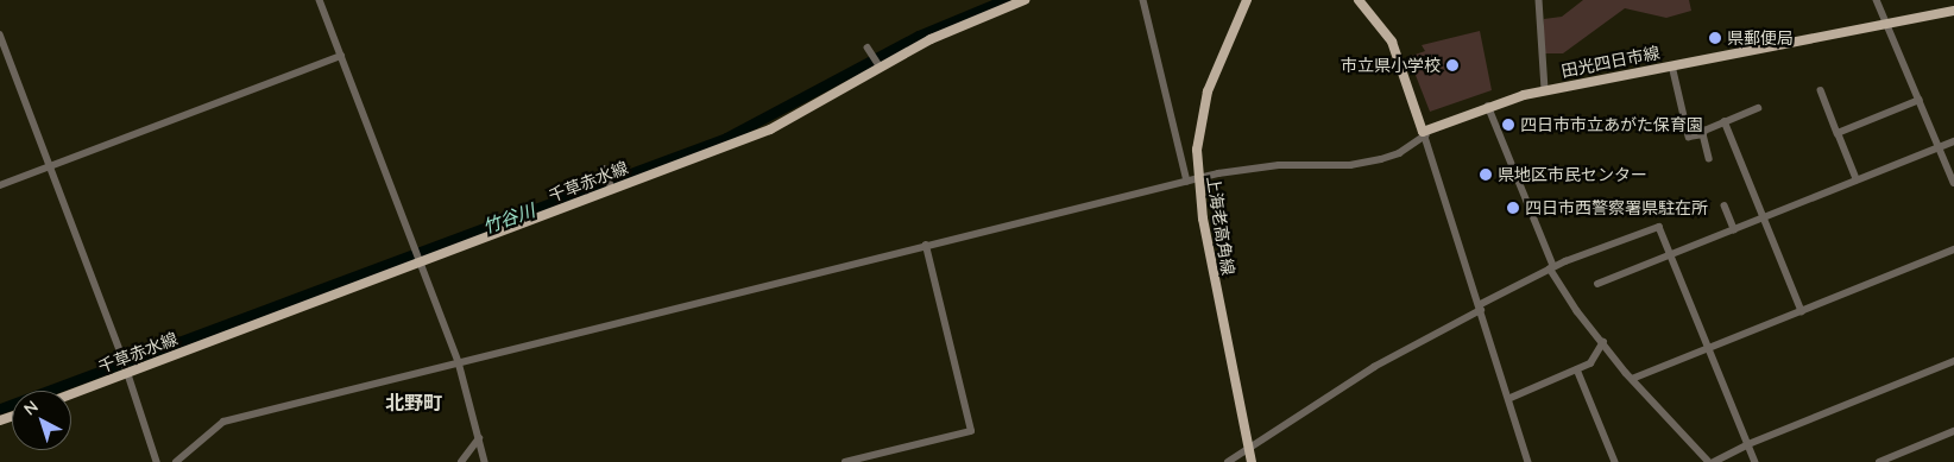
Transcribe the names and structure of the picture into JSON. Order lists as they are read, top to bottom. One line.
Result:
{"streets":{"main road":["田光四日市線","千草赤水線","上海老高角線"]},"districts":["北野町"],"water":["竹谷川"],"places":["県郵便局","市立県小学校","四日市市立あがた保育園","県地区市民センター","四日市西警察署県駐在所"],"north":"top left"}
